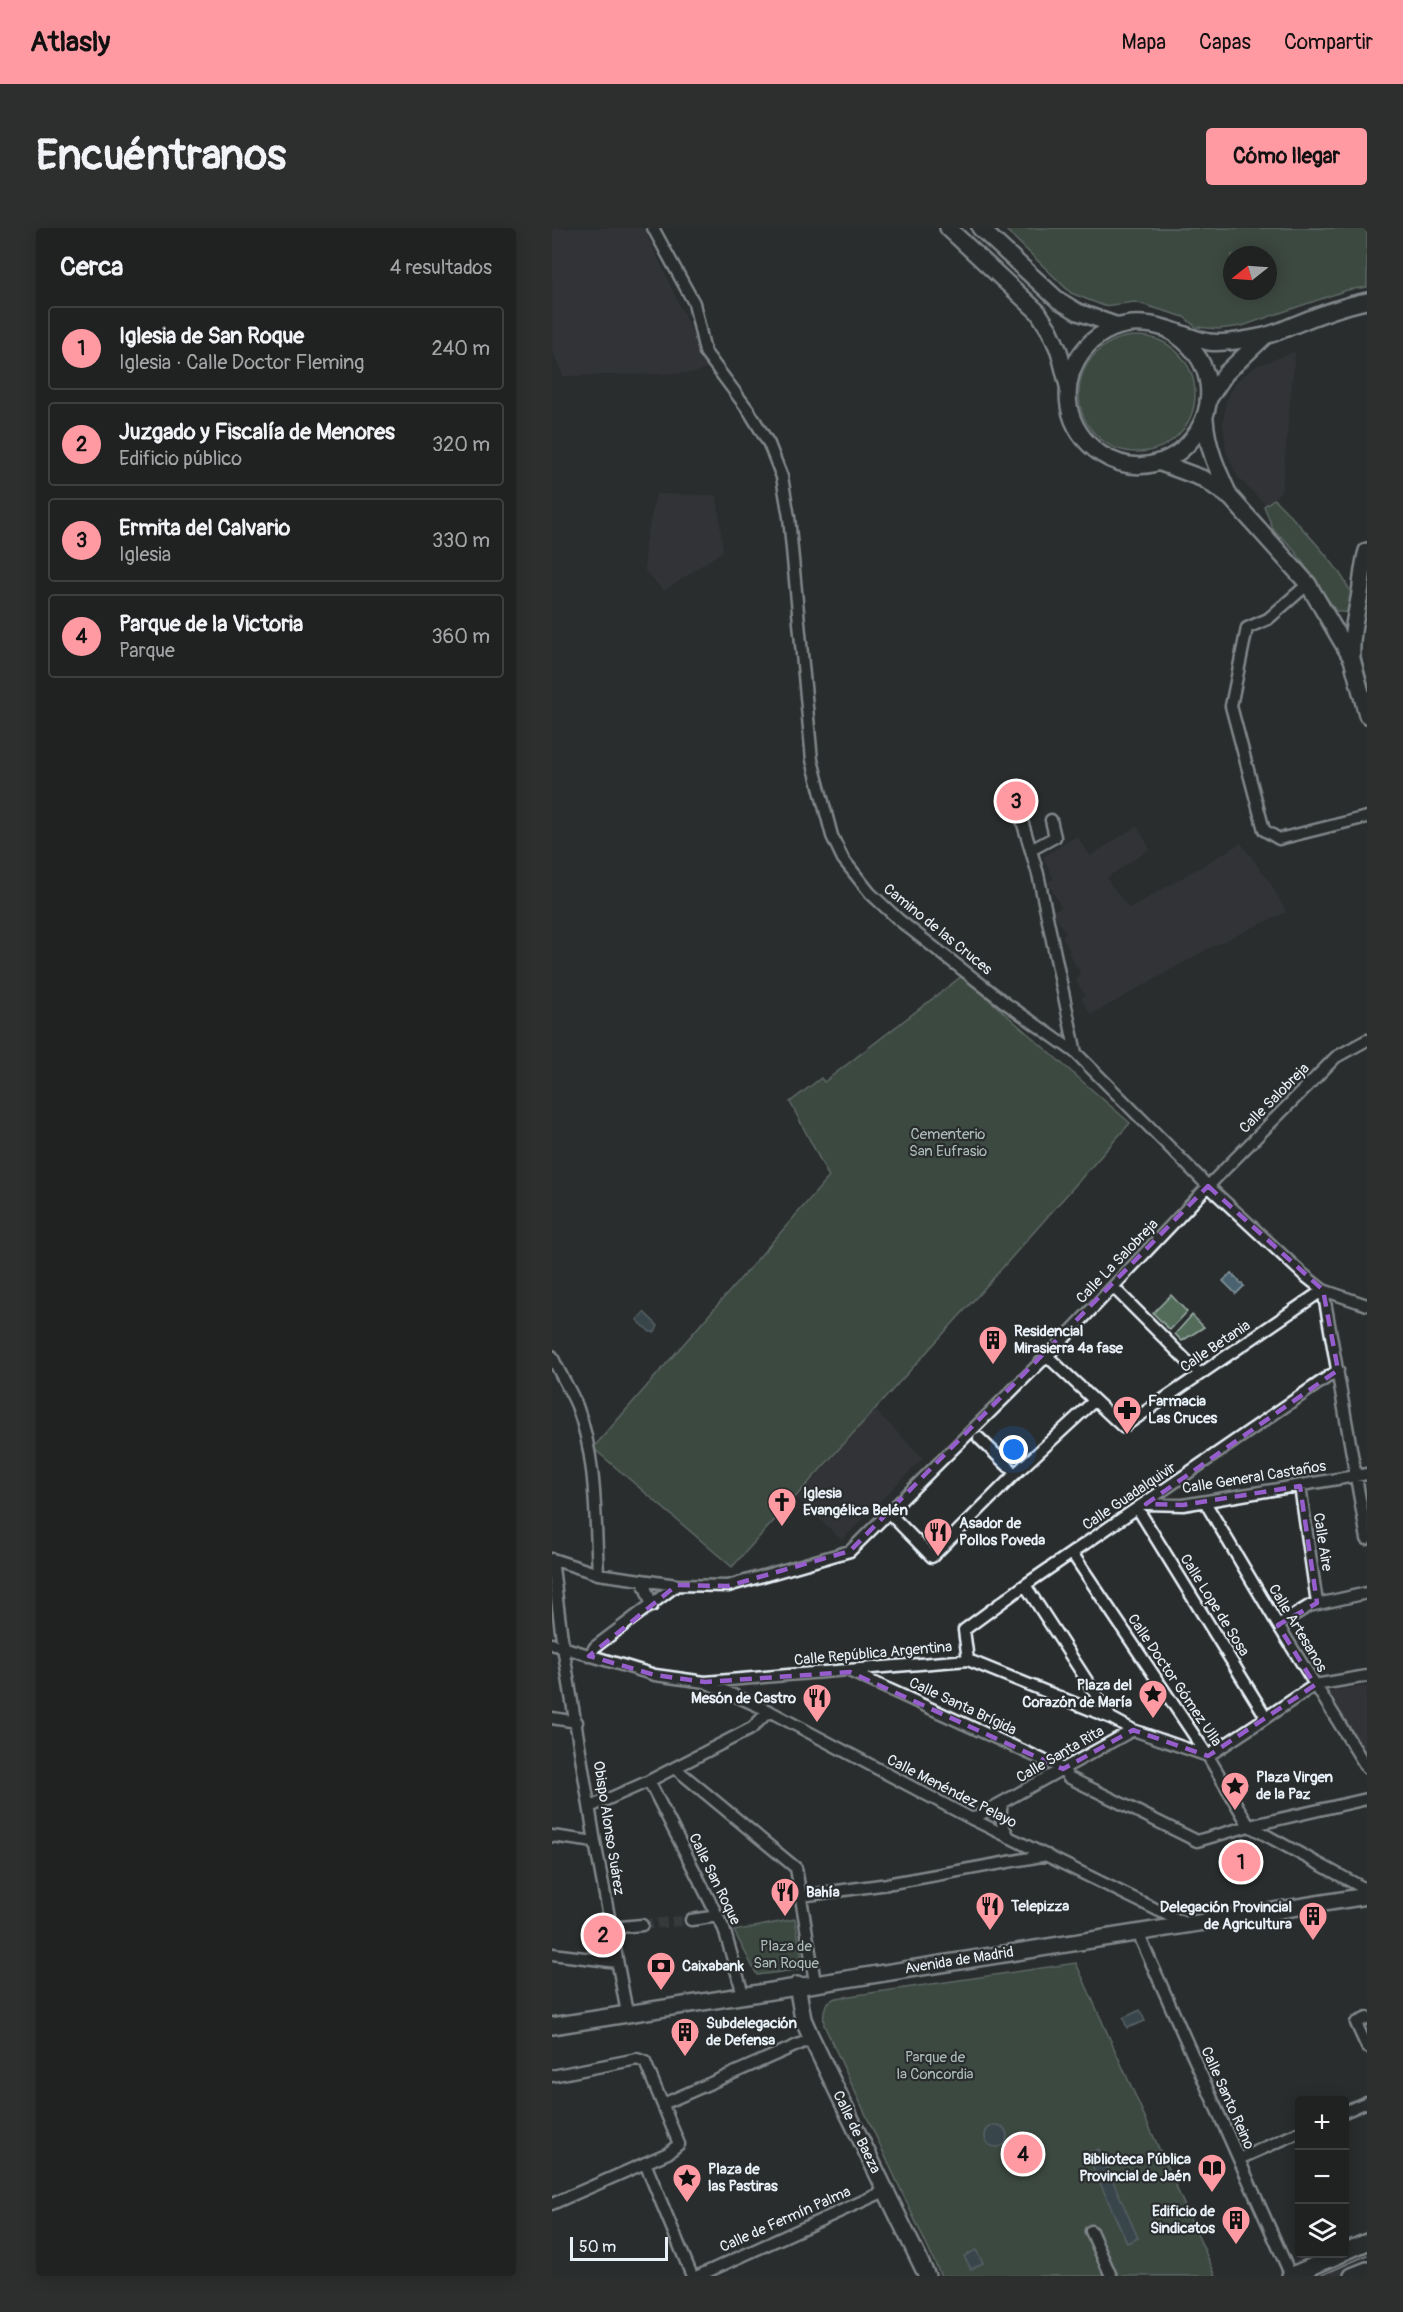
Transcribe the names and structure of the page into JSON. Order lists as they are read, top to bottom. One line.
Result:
{"streets":{"street":["Camino de las Cruces","Calle Salobreja","Calle La Salobreja","Calle Betania","Calle General Castaños","Calle Guadalquivir","Calle Aire","Calle Lope de Sosa","Calle Artesanos","Calle República Argentina","Calle Doctor Gómez Ulla","Calle Santa Brígida","Calle Santa Rita","Calle Menéndez Pelayo","Obispo Alonso Suárez","Calle San Roque","Avenida de Madrid","Calle Santo Reino","Calle de Baeza","Calle de Fermín Palma"]},"crossings":[["Camino de las Cruces","Calle Salobreja"],["Camino de las Cruces","Calle La Salobreja"],["Camino de las Cruces","Calle Betania"],["Calle Salobreja","Calle La Salobreja"],["Calle La Salobreja","Obispo Alonso Suárez"],["Calle General Castaños","Calle Guadalquivir"],["Calle General Castaños","Calle Aire"],["Calle General Castaños","Calle Lope de Sosa"],["Calle General Castaños","Calle Artesanos"],["Calle Guadalquivir","Calle Lope de Sosa"],["Calle Guadalquivir","Calle República Argentina"],["Calle Guadalquivir","Calle Doctor Gómez Ulla"],["Calle República Argentina","Calle Doctor Gómez Ulla"],["Calle República Argentina","Calle Santa Brígida"],["Calle República Argentina","Calle Santa Rita"],["Calle República Argentina","Calle Menéndez Pelayo"],["Calle República Argentina","Obispo Alonso Suárez"],["Calle Doctor Gómez Ulla","Calle Santa Brígida"],["Calle Santa Brígida","Calle Santa Rita"],["Calle Santa Rita","Calle Menéndez Pelayo"],["Calle Menéndez Pelayo","Avenida de Madrid"],["Obispo Alonso Suárez","Avenida de Madrid"],["Calle San Roque","Avenida de Madrid"],["Avenida de Madrid","Calle Santo Reino"],["Avenida de Madrid","Calle de Baeza"],["Calle de Baeza","Calle de Fermín Palma"]],"parks":["Cementerio San Eufrasio","Plaza de San Roque","Parque de la Concordia"],"places":{"building":["Residencial Mirasierra 4ª fase","Delegación Provincial de Agricultura","Subdelegación de Defensa","Edificio de Sindicatos"],"pharmacy":["Farmacia Las Cruces"],"church":["Iglesia Evangélica Belén"],"restaurant":["Asador de Pollos Poveda","Mesón de Castro","Bahía","Telepizza"],"place":["Plaza del Corazón de María","Plaza Virgen de la Paz","Plaza de las Pastiras"],"bank":["Caixabank"],"library":["Biblioteca Pública Provincial de Jaén"]},"scale_bar":"50 m","north":"left","page":{"header":"Atlasly","nav":["Mapa","Capas","Compartir"],"buttons":"Cómo llegar","title":"Encuéntranos","heading":["Cerca","4 resultados"],"list":[{"mark":"1","name":"Iglesia de San Roque","note":"Iglesia · Calle Doctor Fleming","value":"240 m"},{"mark":"2","name":"Juzgado y Fiscalía de Menores","note":"Edificio público","value":"320 m"},{"mark":"3","name":"Ermita del Calvario","note":"Iglesia","value":"330 m"},{"mark":"4","name":"Parque de la Victoria","note":"Parque","value":"360 m"}],"pins":["3","1","2","4"],"map_buttons":["+","−"],"scale":"50 m"}}
